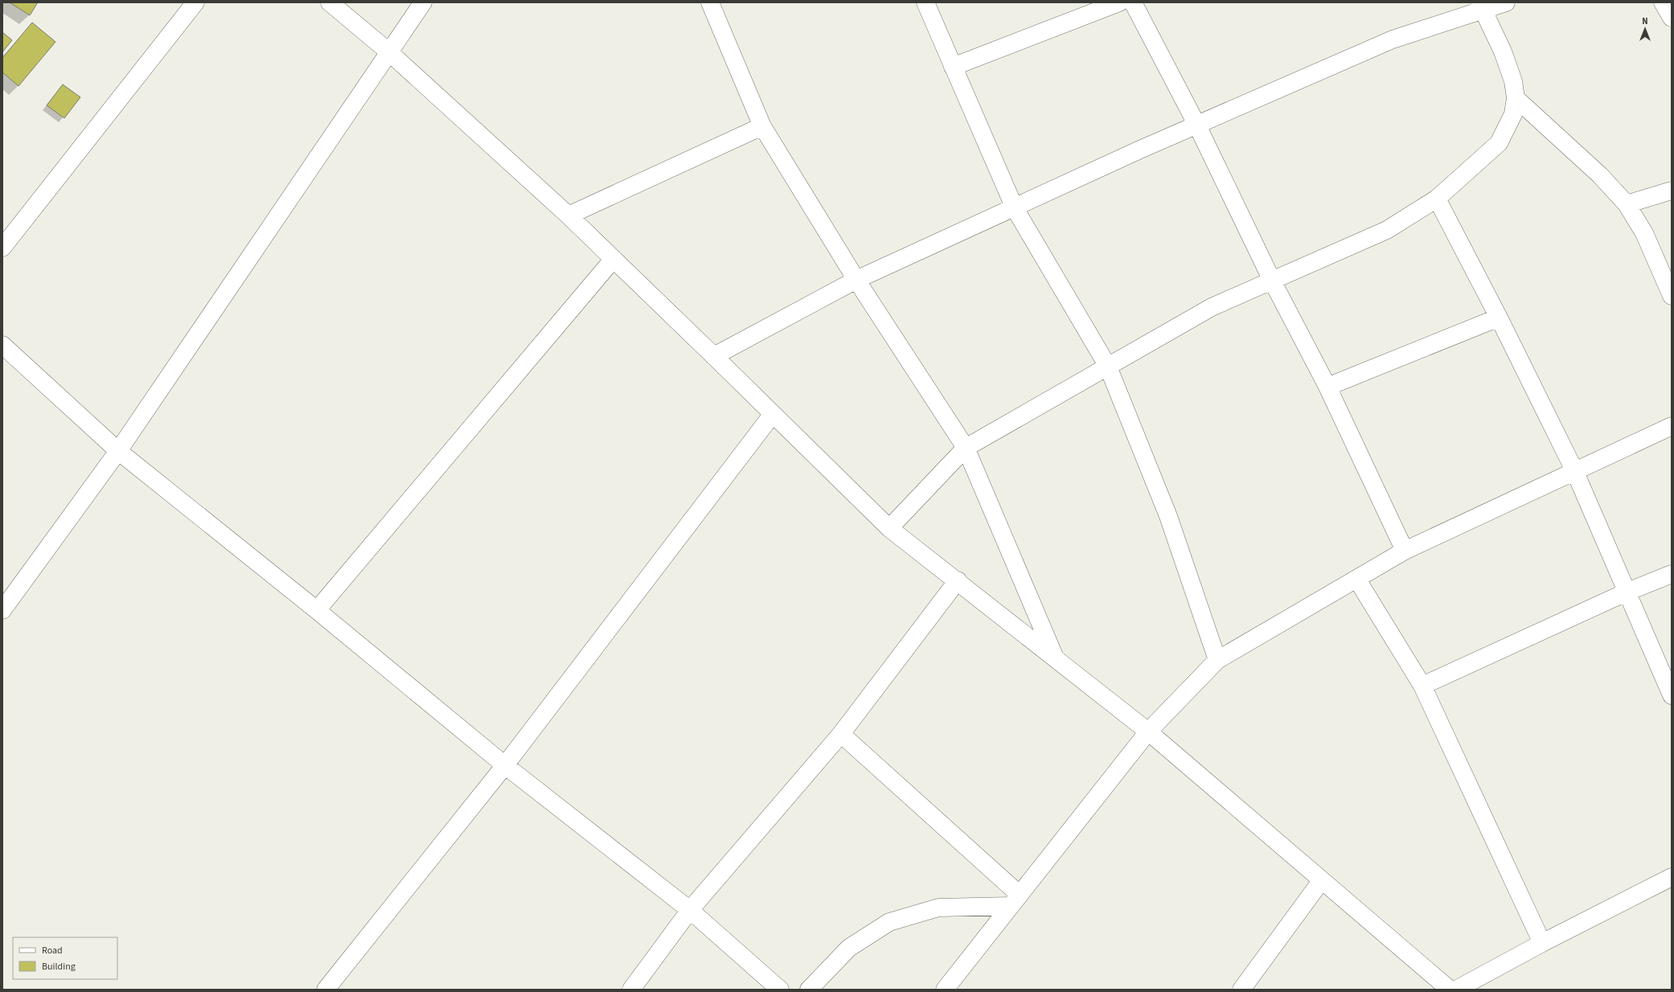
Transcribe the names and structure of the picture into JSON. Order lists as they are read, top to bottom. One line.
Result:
{"legend":["Road","Building"],"north":"top"}
